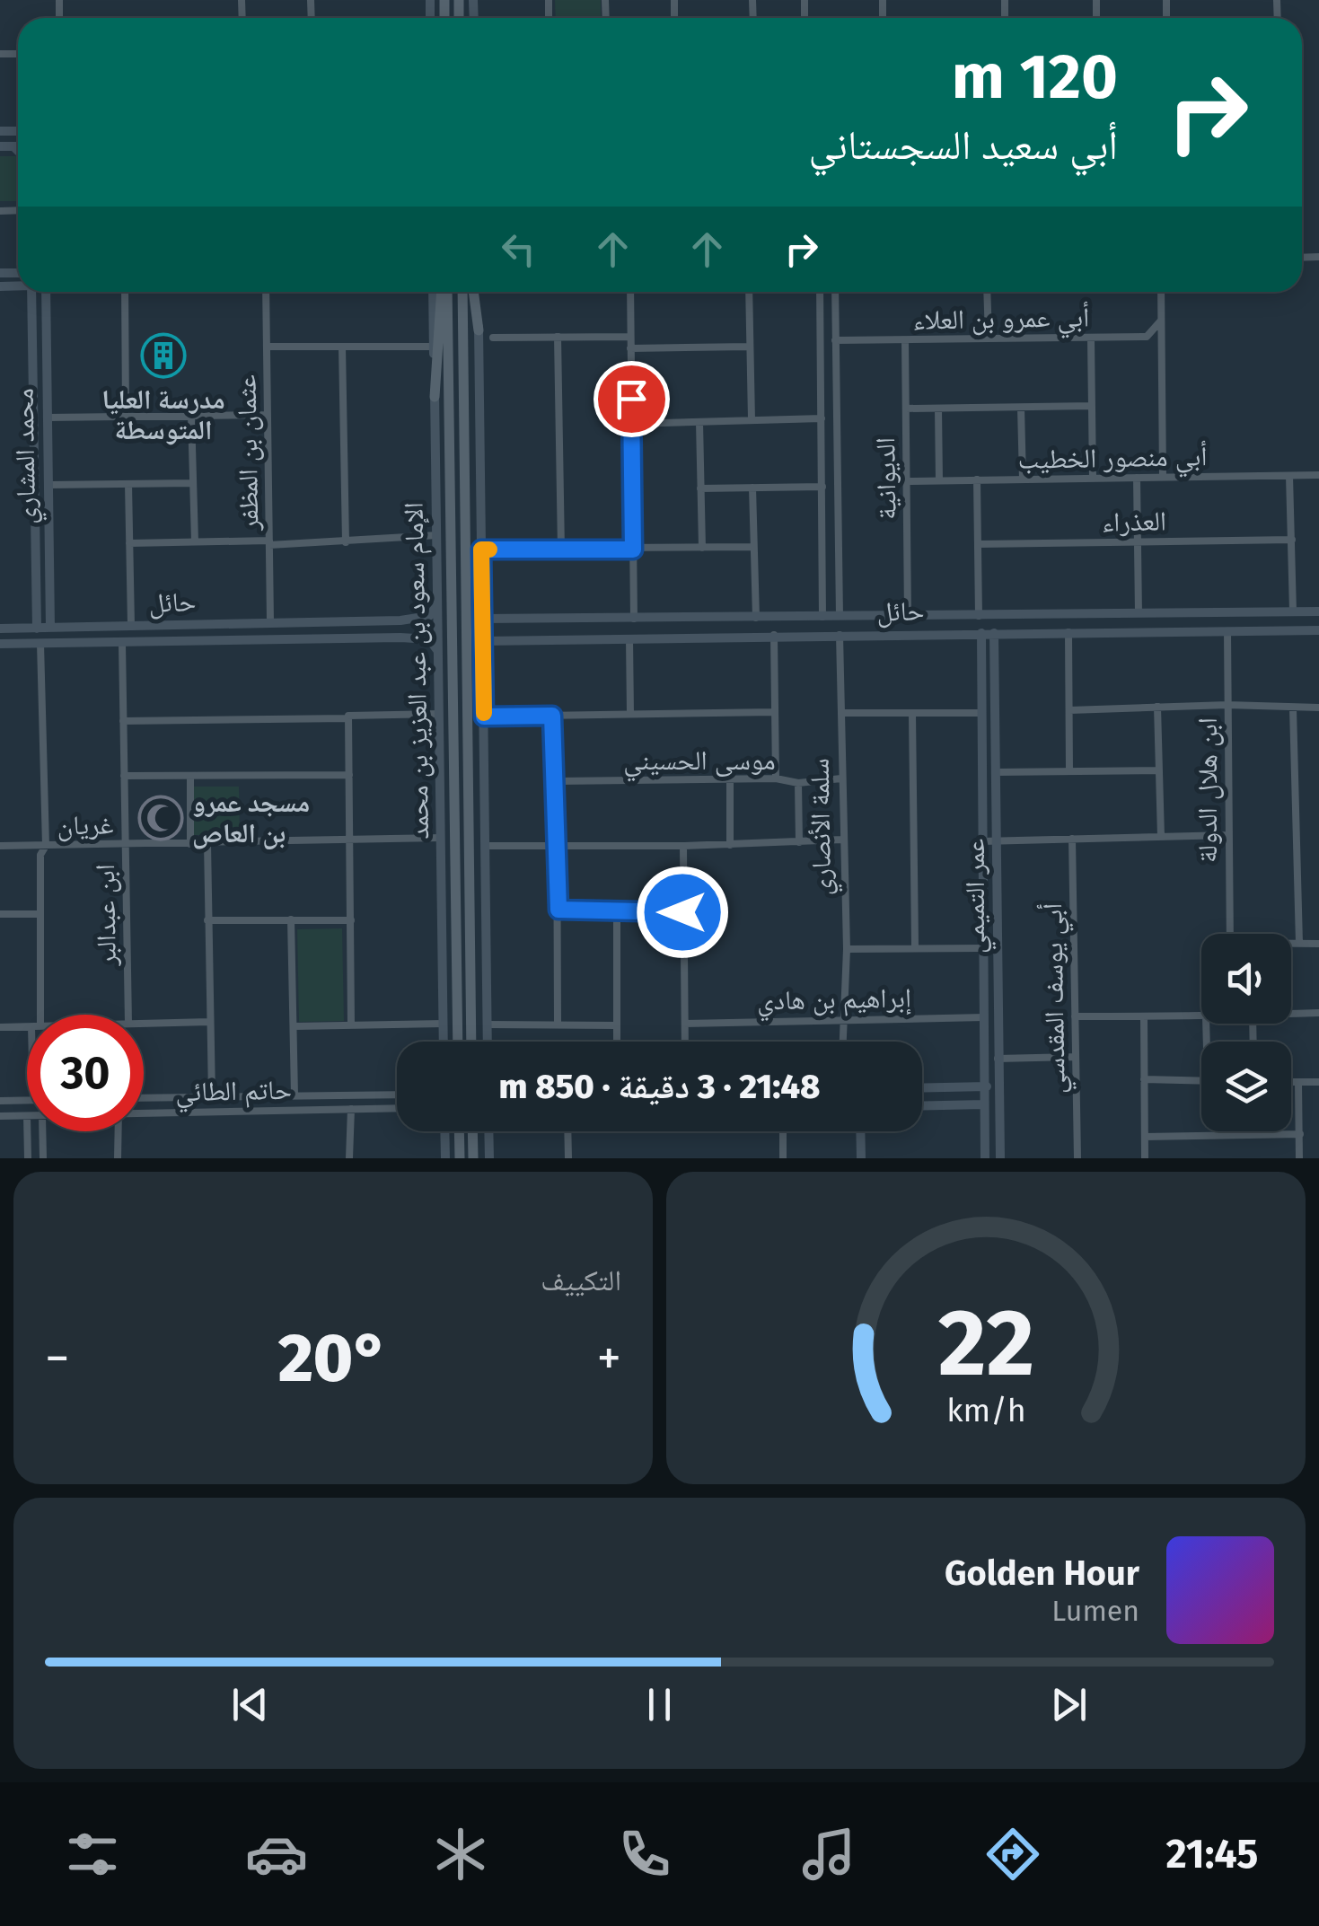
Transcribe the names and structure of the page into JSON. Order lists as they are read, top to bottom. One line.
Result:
{"streets":{"main road":["الإمام سعود بن عبد العزيز بن محمد"],"street":["أبي عمرو بن العلاء","عثمان بن المظفر","محمد المشاري","أبي منصور الخطيب","الديوانية","العذراء","حائل","موسى الحسيني","ابن هلال الدولة","غريان","سلمة الأنصاري","عمر التميمي","ابن عبدالبر","أبي يوسف المقدسي","إبراهيم بن هادي","حاتم الطائي"]},"crossings":[["أبي عمرو بن العلاء","الديوانية"],["عثمان بن المظفر","حائل"],["محمد المشاري","حائل"],["أبي منصور الخطيب","الديوانية"],["الديوانية","حائل"],["حائل","ابن هلال الدولة"],["حائل","سلمة الأنصاري"],["حائل","عمر التميمي"],["حائل","ابن عبدالبر"],["الإمام سعود بن عبد العزيز بن محمد","غريان"],["موسى الحسيني","سلمة الأنصاري"],["غريان","ابن عبدالبر"],["سلمة الأنصاري","إبراهيم بن هادي"]],"places":{"building":["مدرسة العليا المتوسطة"],"mosque":["مسجد عمرو بن العاص"]},"page":{"turn":["120 m","أبي سعيد السجستاني"],"limit":"30","trip":"21:48 · 3 دقيقة · 850 m","tile":"التكييف","heat":["−","20°","+"],"song":["Golden Hour","Lumen"],"tabs":"21:45","gauge":["22","km/h"]}}
